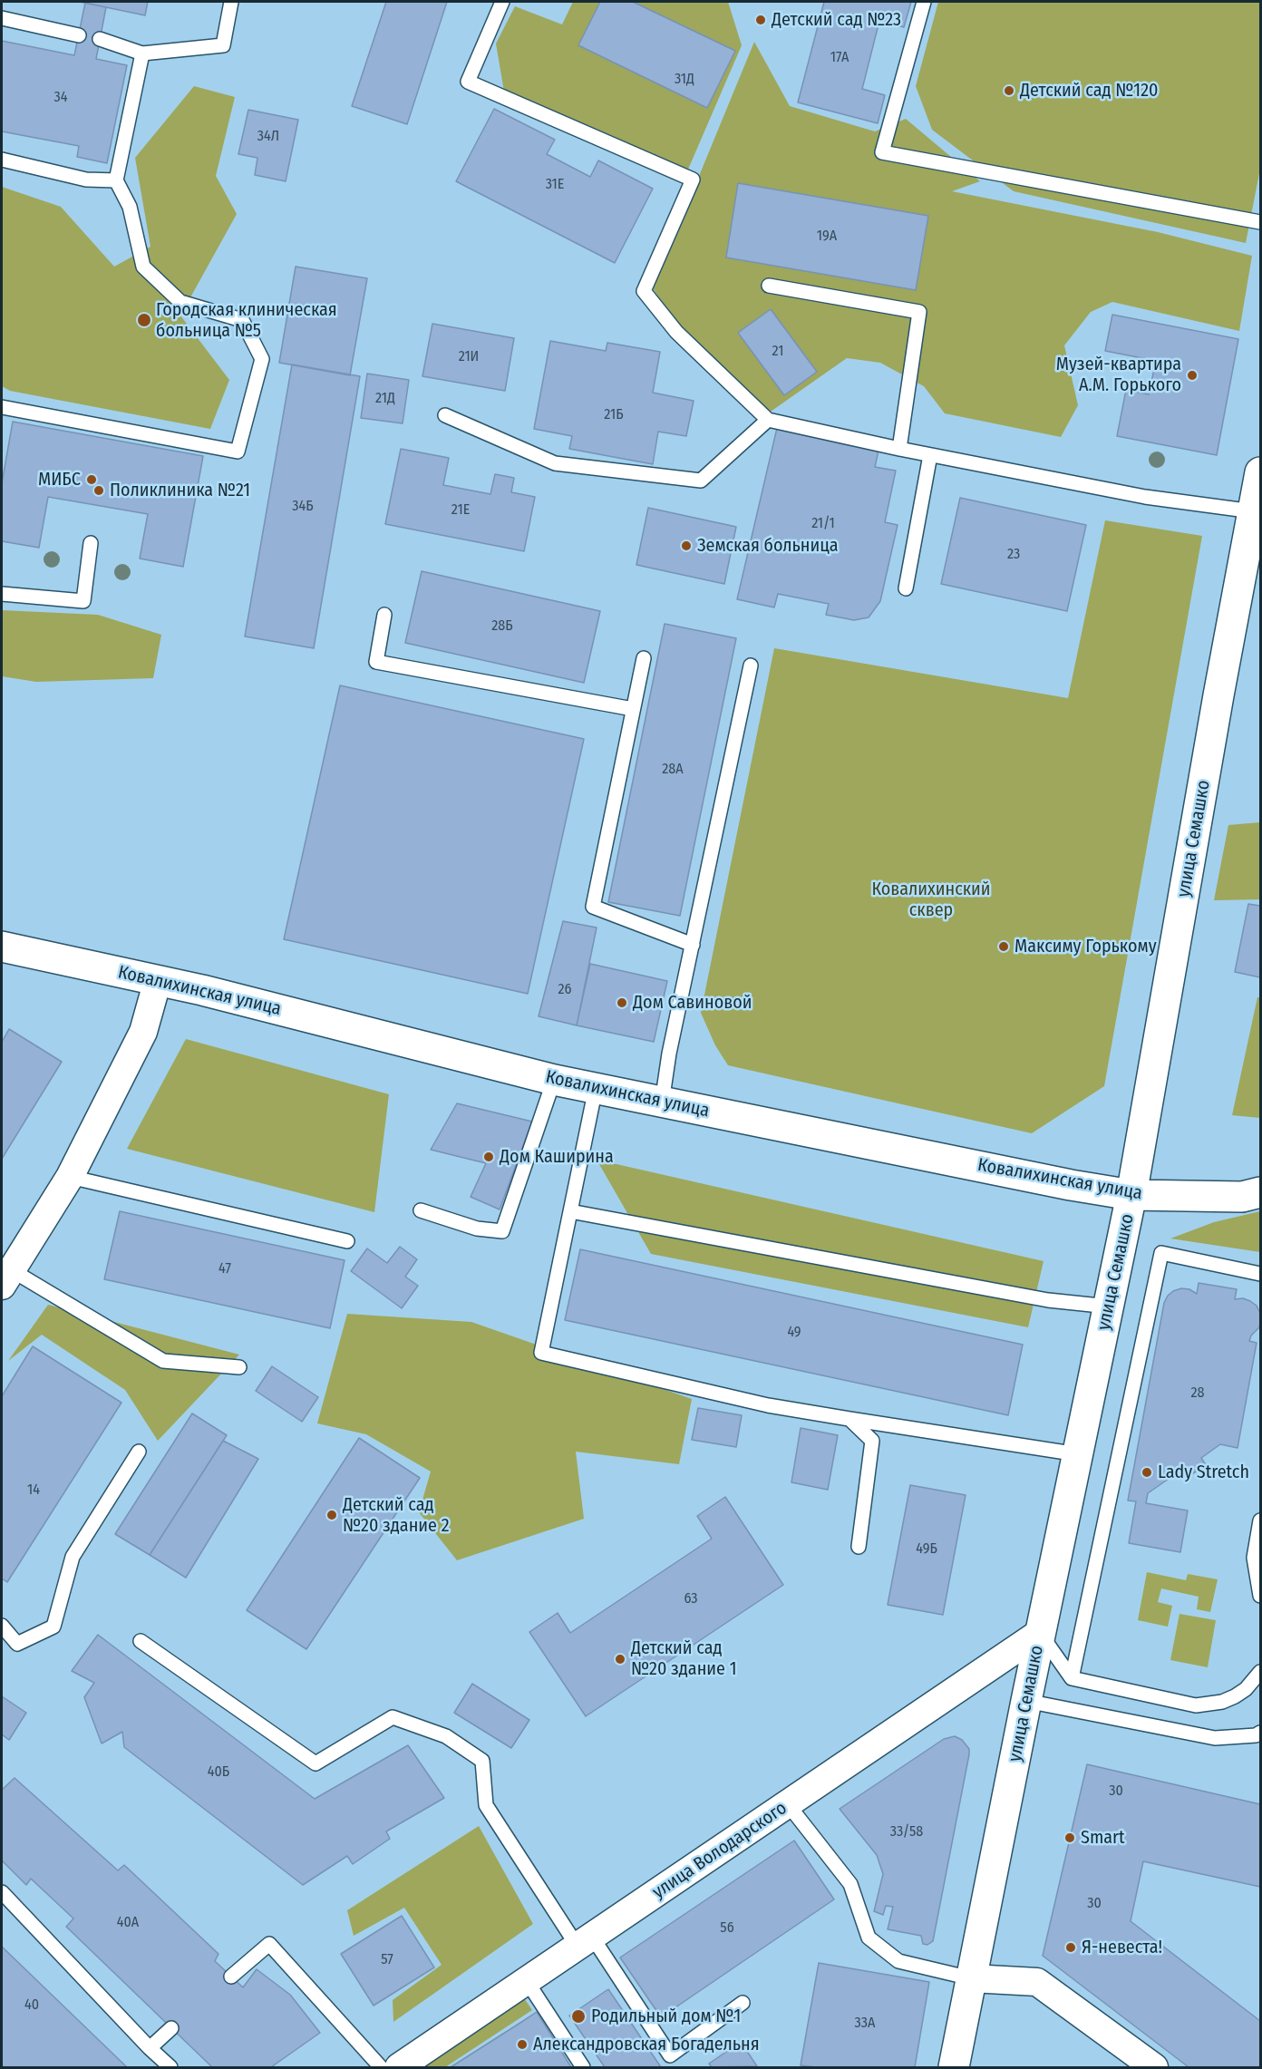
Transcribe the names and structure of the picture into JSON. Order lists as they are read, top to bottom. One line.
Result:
{"streets":{"street":["улица Семашко","Ковалихинская улица","улица Володарского"]},"crossings":[["улица Семашко","Ковалихинская улица"],["улица Семашко","улица Володарского"]],"parks":["Ковалихинский сквер"],"places":["Детский сад №23","Детский сад №120","Городская клиническая больница №5","Музей-квартира А.М. Горького","МИБС","Поликлиника №21","Земская больница","Максиму Горькому","Дом Савиновой","Дом Каширина","Lady Stretch","Детский сад №20 здание 2","Детский сад №20 здание 1","Smart","Я-невеста!","Родильный дом №1","Александровская Богадельня"],"house_numbers":["17А","31Д","34","34Л","31Е","19А","21","21И","21Д","21Б","34Б","21Е","21/1","23","28Б","28А","26","47","49","28","14","49Б","63","40Б","30","33/58","30","40А","56","57","40","33А"]}
